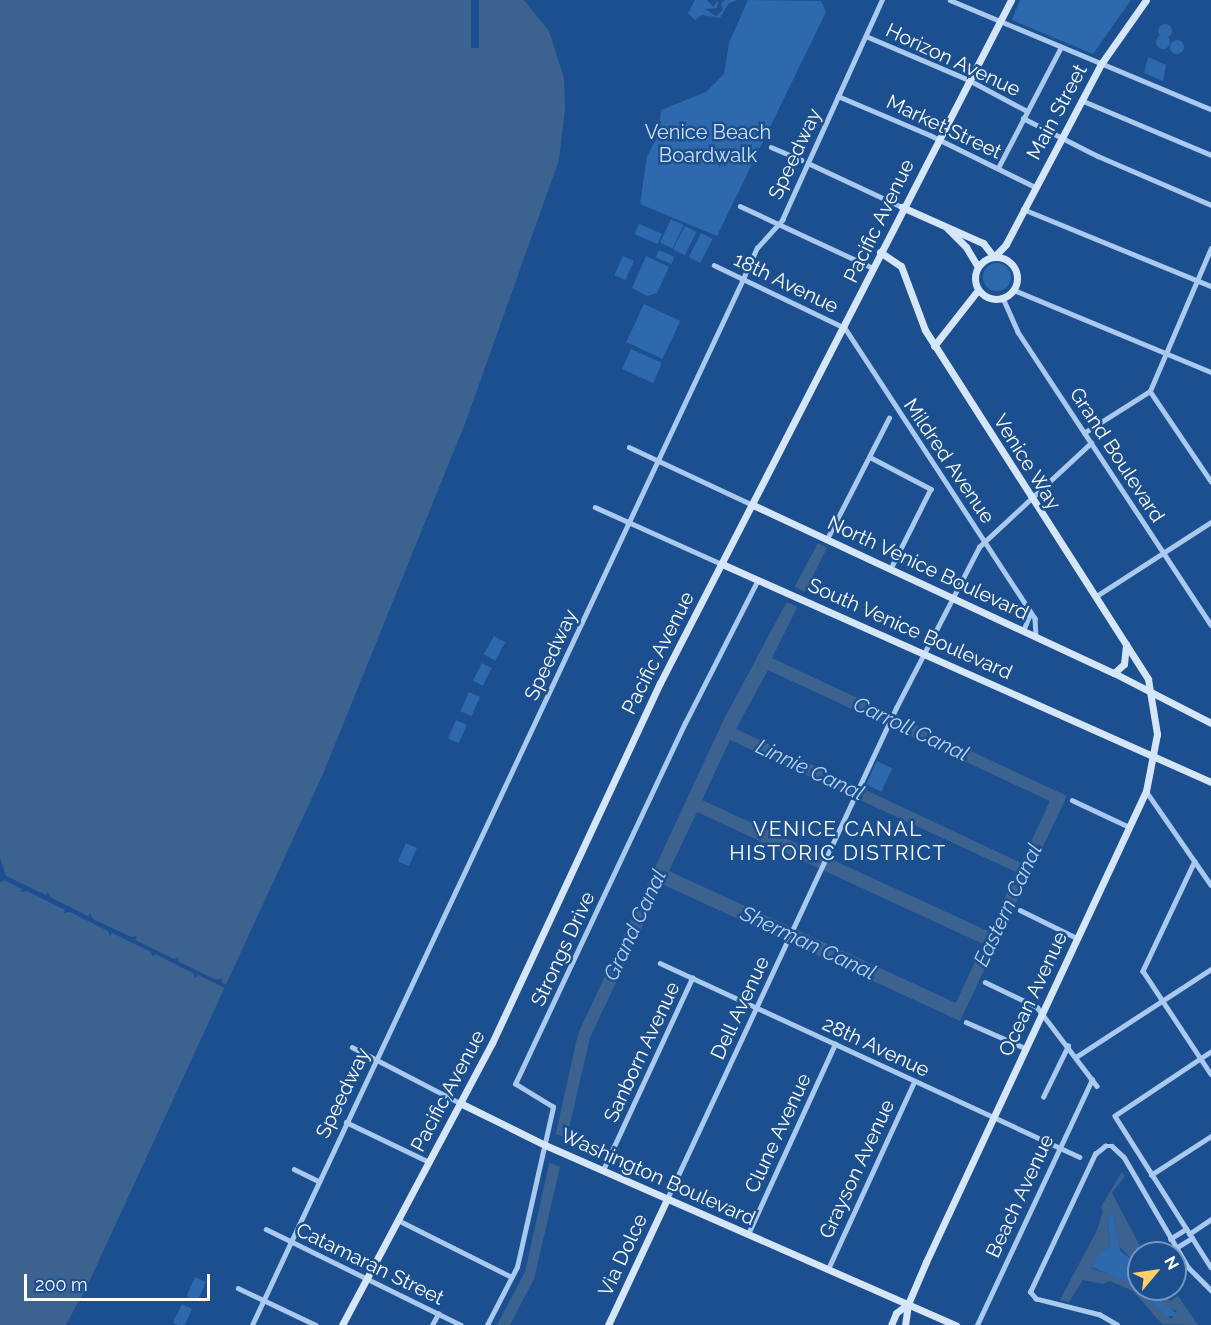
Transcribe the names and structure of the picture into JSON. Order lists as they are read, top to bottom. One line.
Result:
{"streets":{"main road":["Main Street","Pacific Avenue","Venice Way","North Venice Boulevard","South Venice Boulevard","Ocean Avenue","Washington Boulevard","Via Dolce"],"street":["Horizon Avenue","Market Street","Speedway","18th Avenue","Grand Boulevard","Mildred Avenue","Strongs Drive","Dell Avenue","28th Avenue","Sanborn Avenue","Clune Avenue","Grayson Avenue","Beach Avenue","Catamaran Street"]},"crossings":[["Horizon Avenue","Main Street"],["Horizon Avenue","Speedway"],["Horizon Avenue","Pacific Avenue"],["Main Street","Market Street"],["Main Street","Grand Boulevard"],["Market Street","Speedway"],["Market Street","Pacific Avenue"],["Speedway","18th Avenue"],["Speedway","North Venice Boulevard"],["Speedway","South Venice Boulevard"],["Speedway","Washington Boulevard"],["Speedway","Catamaran Street"],["Pacific Avenue","18th Avenue"],["Pacific Avenue","Mildred Avenue"],["Pacific Avenue","Venice Way"],["Pacific Avenue","North Venice Boulevard"],["Pacific Avenue","South Venice Boulevard"],["Pacific Avenue","Washington Boulevard"],["Pacific Avenue","Catamaran Street"],["18th Avenue","Mildred Avenue"],["Mildred Avenue","North Venice Boulevard"],["Mildred Avenue","Dell Avenue"],["Venice Way","North Venice Boulevard"],["Venice Way","Ocean Avenue"],["North Venice Boulevard","Ocean Avenue"],["North Venice Boulevard","Dell Avenue"],["South Venice Boulevard","Strongs Drive"],["South Venice Boulevard","Ocean Avenue"],["South Venice Boulevard","Dell Avenue"],["Strongs Drive","Washington Boulevard"],["Ocean Avenue","28th Avenue"],["Ocean Avenue","Washington Boulevard"],["Dell Avenue","28th Avenue"],["Dell Avenue","Washington Boulevard"],["Dell Avenue","Via Dolce"],["28th Avenue","Sanborn Avenue"],["28th Avenue","Clune Avenue"],["28th Avenue","Grayson Avenue"],["28th Avenue","Beach Avenue"],["Sanborn Avenue","Washington Boulevard"],["Clune Avenue","Washington Boulevard"],["Grayson Avenue","Washington Boulevard"],["Washington Boulevard","Via Dolce"]],"districts":["VENICE CANAL HISTORIC DISTRICT"],"water":["Carroll Canal","Linnie Canal","Eastern Canal","Grand Canal","Sherman Canal"],"parks":["Venice Beach Boardwalk"],"scale_bar":"200 m","north":"top right"}
